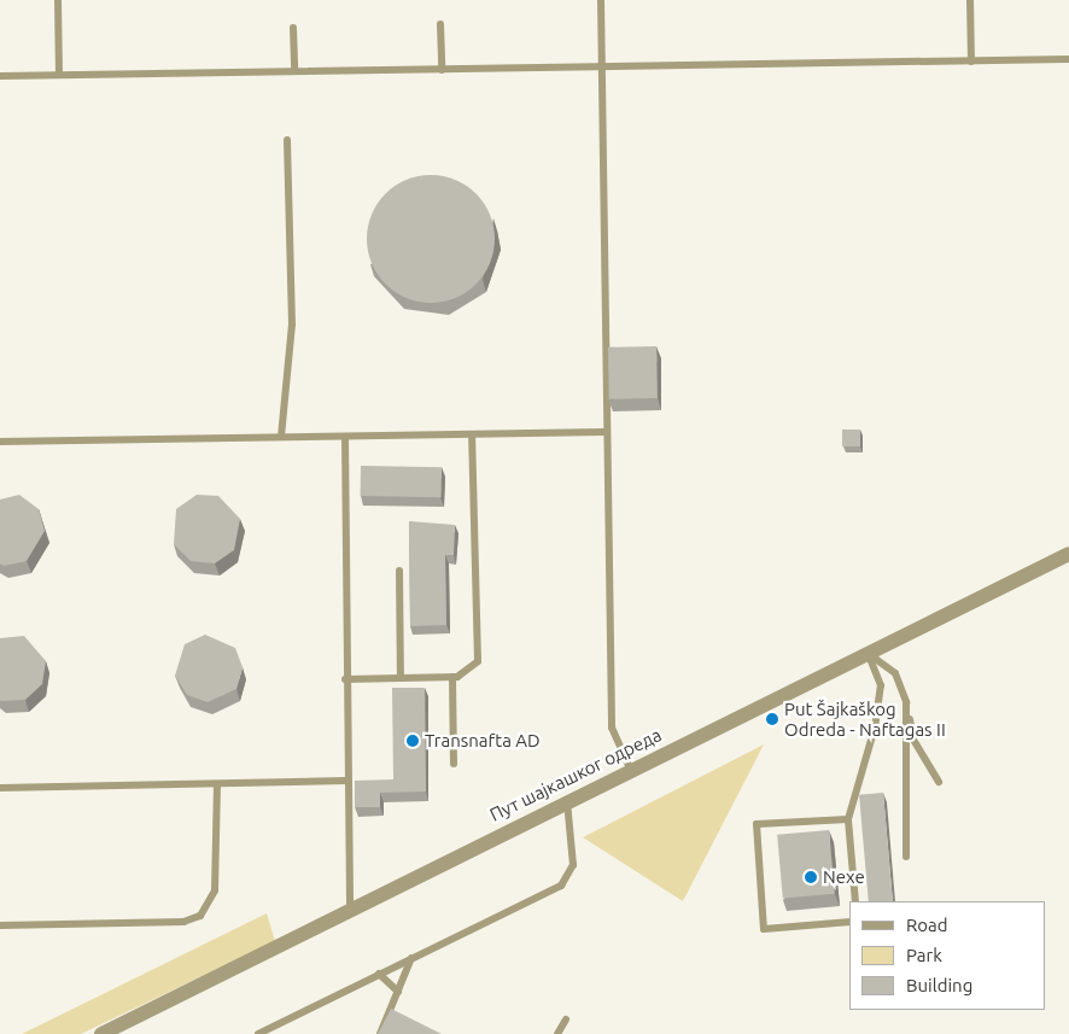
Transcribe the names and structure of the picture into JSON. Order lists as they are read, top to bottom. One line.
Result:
{"streets":{"street":["Пут шајкашког одреда"]},"places":["Put Šajkaškog Odreda - Naftagas II","Transnafta AD","Nexe"],"legend":["Road","Park","Building"]}
